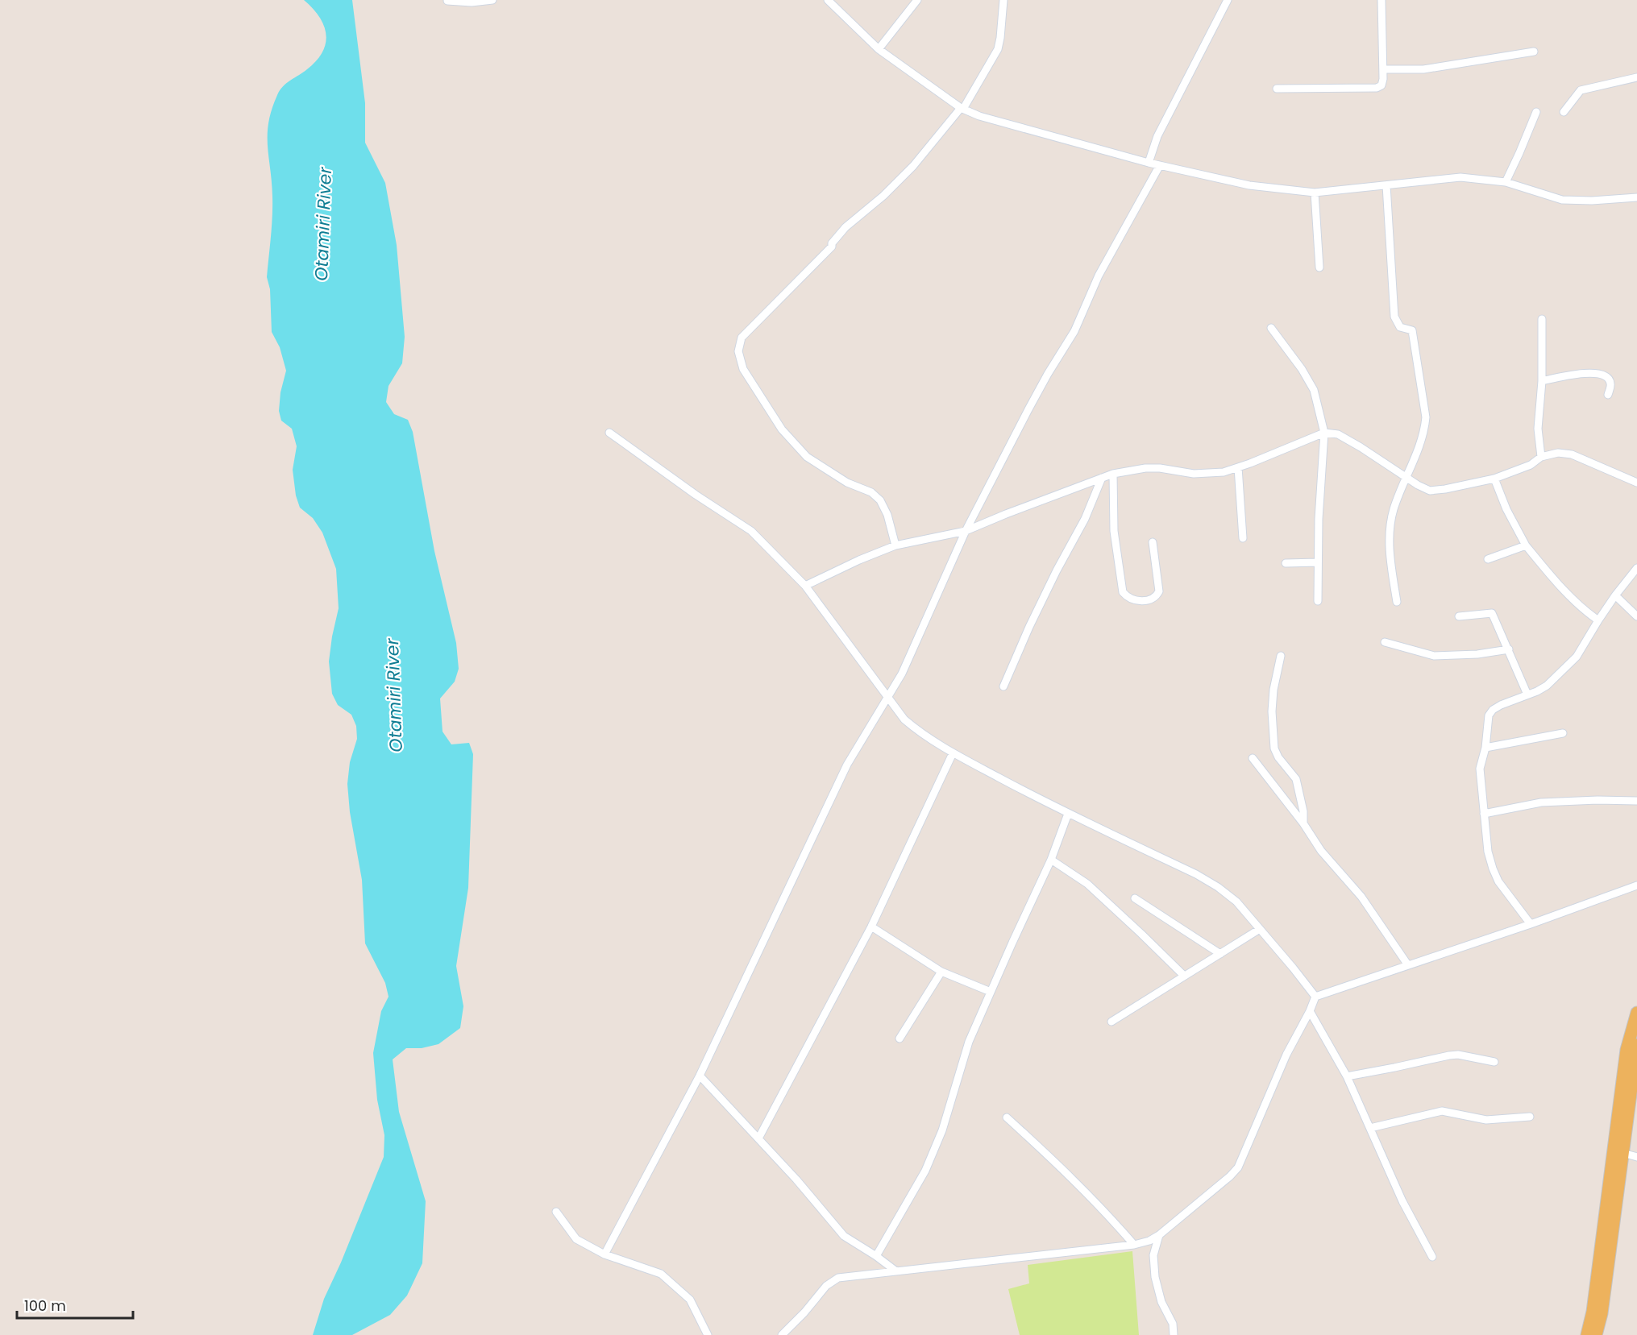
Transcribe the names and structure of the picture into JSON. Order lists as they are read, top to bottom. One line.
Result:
{"water":["Otamiri River"],"scale_bar":"100 m"}
